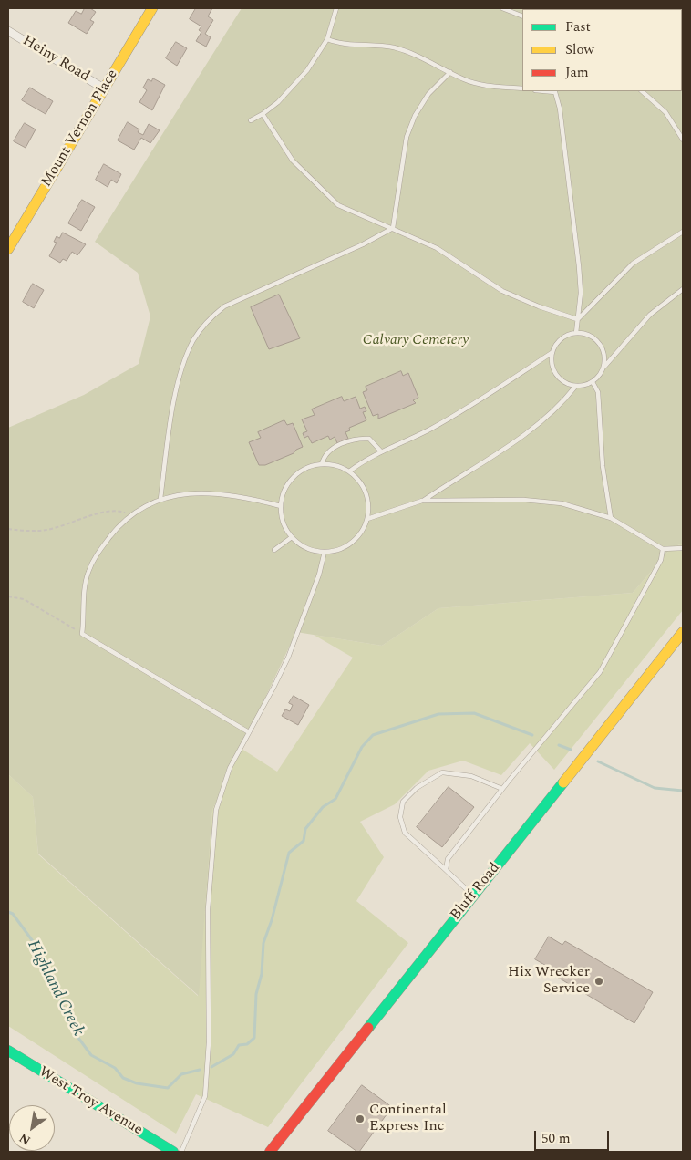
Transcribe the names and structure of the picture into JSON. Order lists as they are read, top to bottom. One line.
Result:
{"streets":{"main road":["Mount Vernon Place","Bluff Road","West Troy Avenue"],"street":["Heiny Road"]},"crossings":[["Heiny Road","Mount Vernon Place"]],"water":["Highland Creek"],"parks":["Calvary Cemetery"],"places":["Hix Wrecker Service","Continental Express Inc"],"legend":["Fast","Slow","Jam"],"scale_bar":"50 m","north":"bottom left"}
